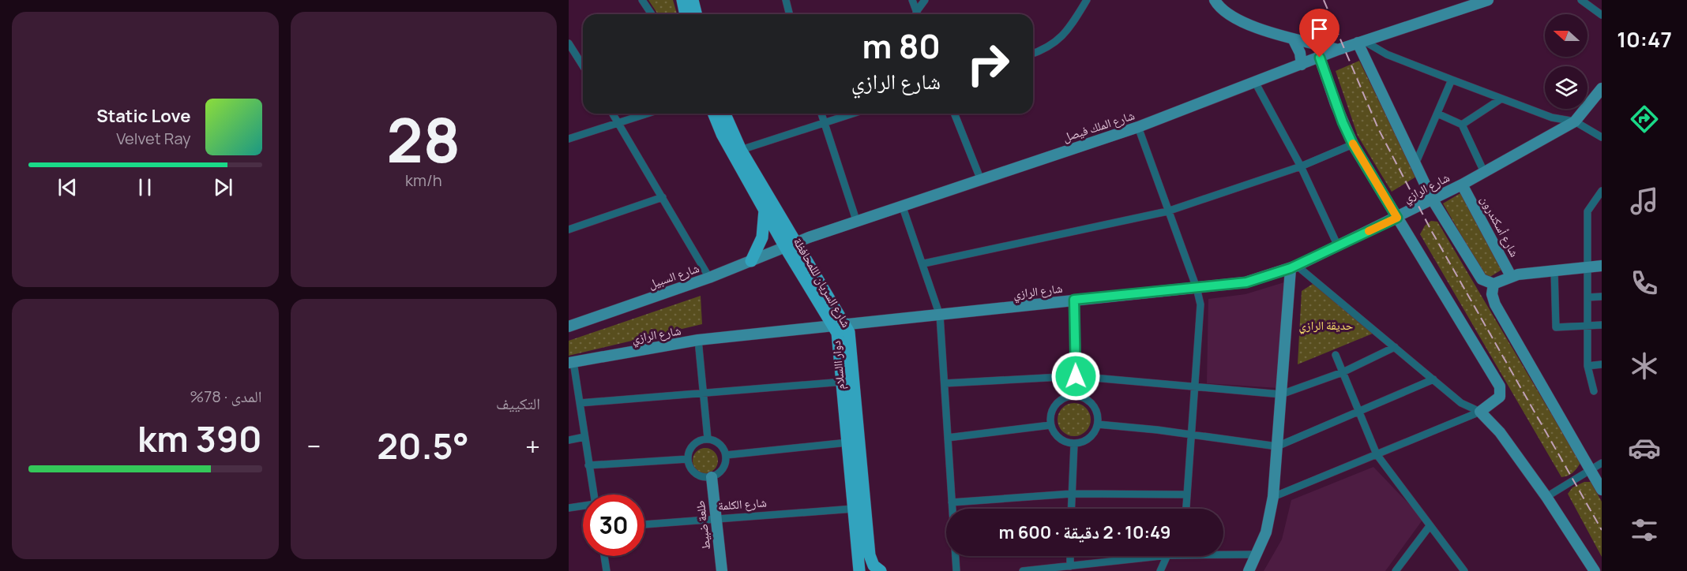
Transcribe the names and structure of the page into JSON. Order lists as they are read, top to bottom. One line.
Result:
{"streets":{"main road":["شارع الملك فيصل","شارع الرازي","شارع أسكندرون","شارع السبيل","شارع السريان لللمحافظة","دوار االسلام","طلعة ضبيط"],"street":["شارع الكلمة"]},"crossings":[["شارع الملك فيصل","شارع السبيل"],["شارع الملك فيصل","شارع السريان لللمحافظة"],["شارع الملك فيصل","دوار االسلام"],["شارع الرازي","شارع أسكندرون"],["شارع الرازي","شارع السريان لللمحافظة"],["شارع الرازي","دوار االسلام"],["شارع السبيل","شارع السريان لللمحافظة"],["شارع السبيل","دوار االسلام"],["شارع السريان لللمحافظة","دوار االسلام"],["شارع السريان لللمحافظة","شارع الكلمة"],["شارع الكلمة","طلعة ضبيط"]],"parks":["حديقة الرازي"],"north":"left","page":{"tabs":"10:47","tile":[["28","km/h"],"التكييف",["المدى · 78%","390 km"]],"turn":["80 m","شارع الرازي"],"song":["Static Love","Velvet Ray"],"heat":["−","20.5°","+"],"limit":"30","trip":"10:49 · 2 دقيقة · 600 m"}}
